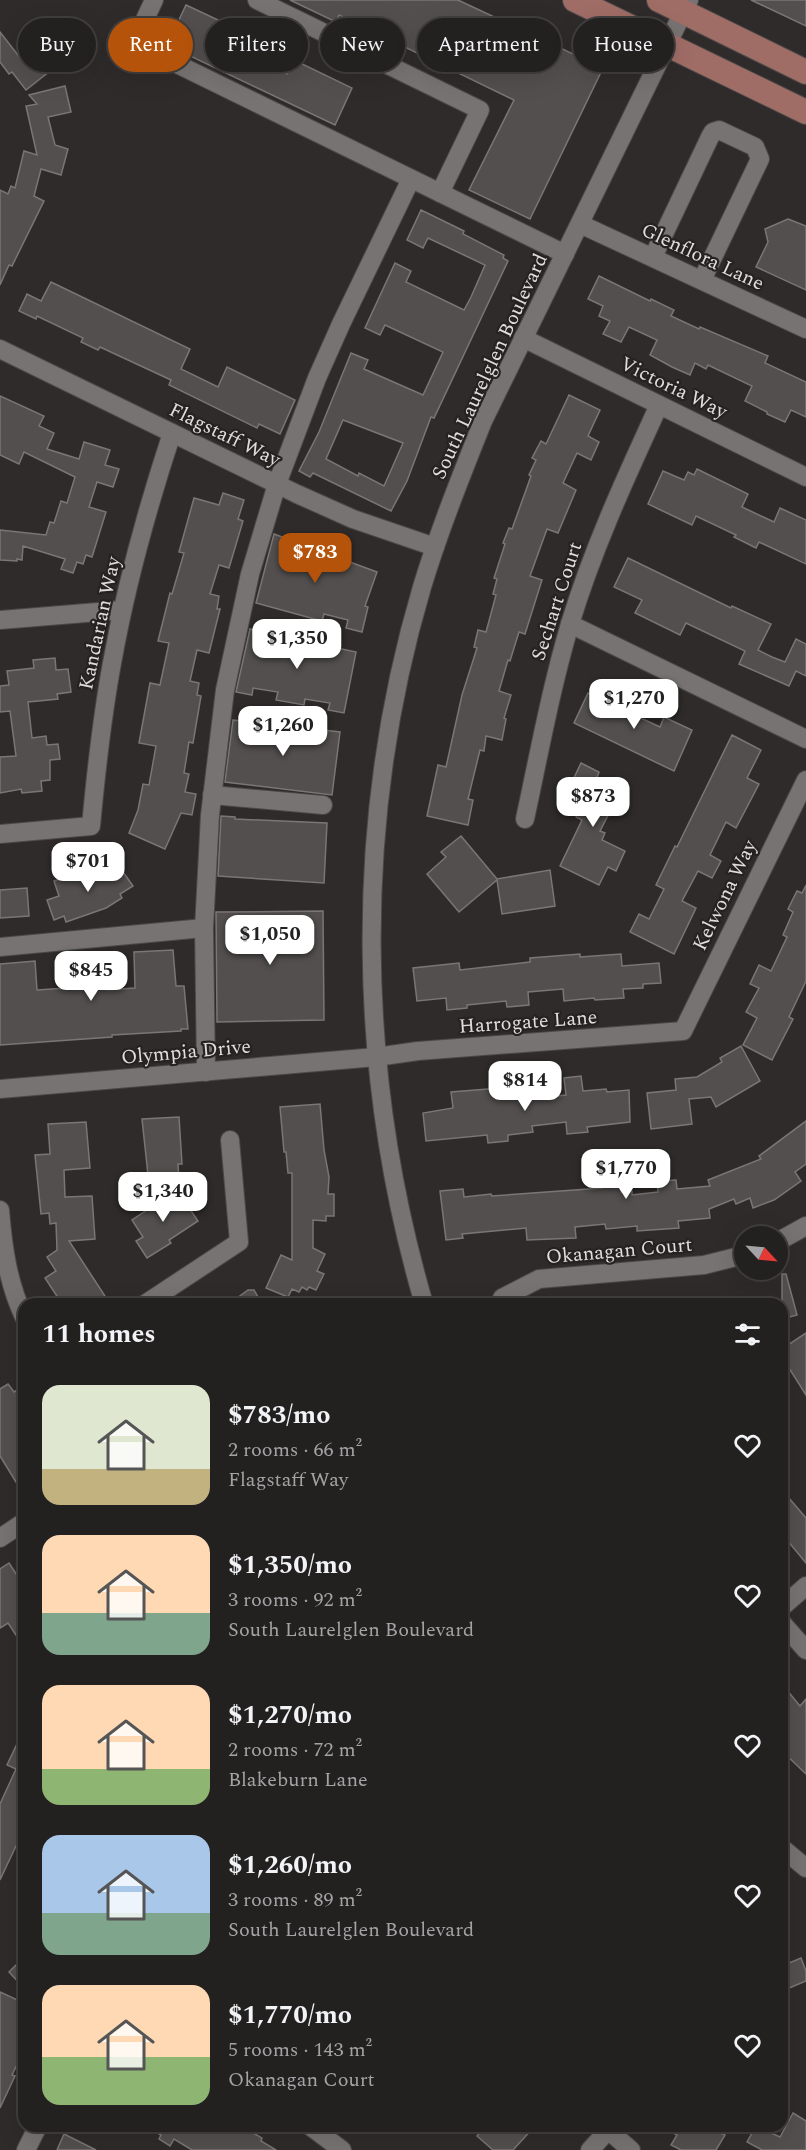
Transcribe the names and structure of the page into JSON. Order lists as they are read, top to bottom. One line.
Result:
{"streets":{"street":["Glenflora Lane","South Laurelglen Boulevard","Victoria Way","Flagstaff Way","Sechart Court","Kandarian Way","Kelwona Way","Harrogate Lane","Olympia Drive","Okanagan Court"]},"crossings":[["Glenflora Lane","South Laurelglen Boulevard"],["South Laurelglen Boulevard","Victoria Way"],["South Laurelglen Boulevard","Flagstaff Way"],["South Laurelglen Boulevard","Harrogate Lane"],["South Laurelglen Boulevard","Olympia Drive"],["Victoria Way","Sechart Court"],["Flagstaff Way","Kandarian Way"],["Kelwona Way","Harrogate Lane"],["Harrogate Lane","Olympia Drive"]],"north":"bottom right","page":{"chip":["Buy","Rent","Filters","New","Apartment","House"],"price":["$783","$1,350","$1,270","$1,260","$873","$701","$1,050","$845","$814","$1,770","$1,340"],"heading":"11 homes","list":[{"name":"$783/mo","note":"2 rooms · 66 m² · Flagstaff Way"},{"name":"$1,350/mo","note":"3 rooms · 92 m² · South Laurelglen Boulevard"},{"name":"$1,270/mo","note":"2 rooms · 72 m² · Blakeburn Lane"},{"name":"$1,260/mo","note":"3 rooms · 89 m² · South Laurelglen Boulevard"},{"name":"$1,770/mo","note":"5 rooms · 143 m² · Okanagan Court"}]}}
